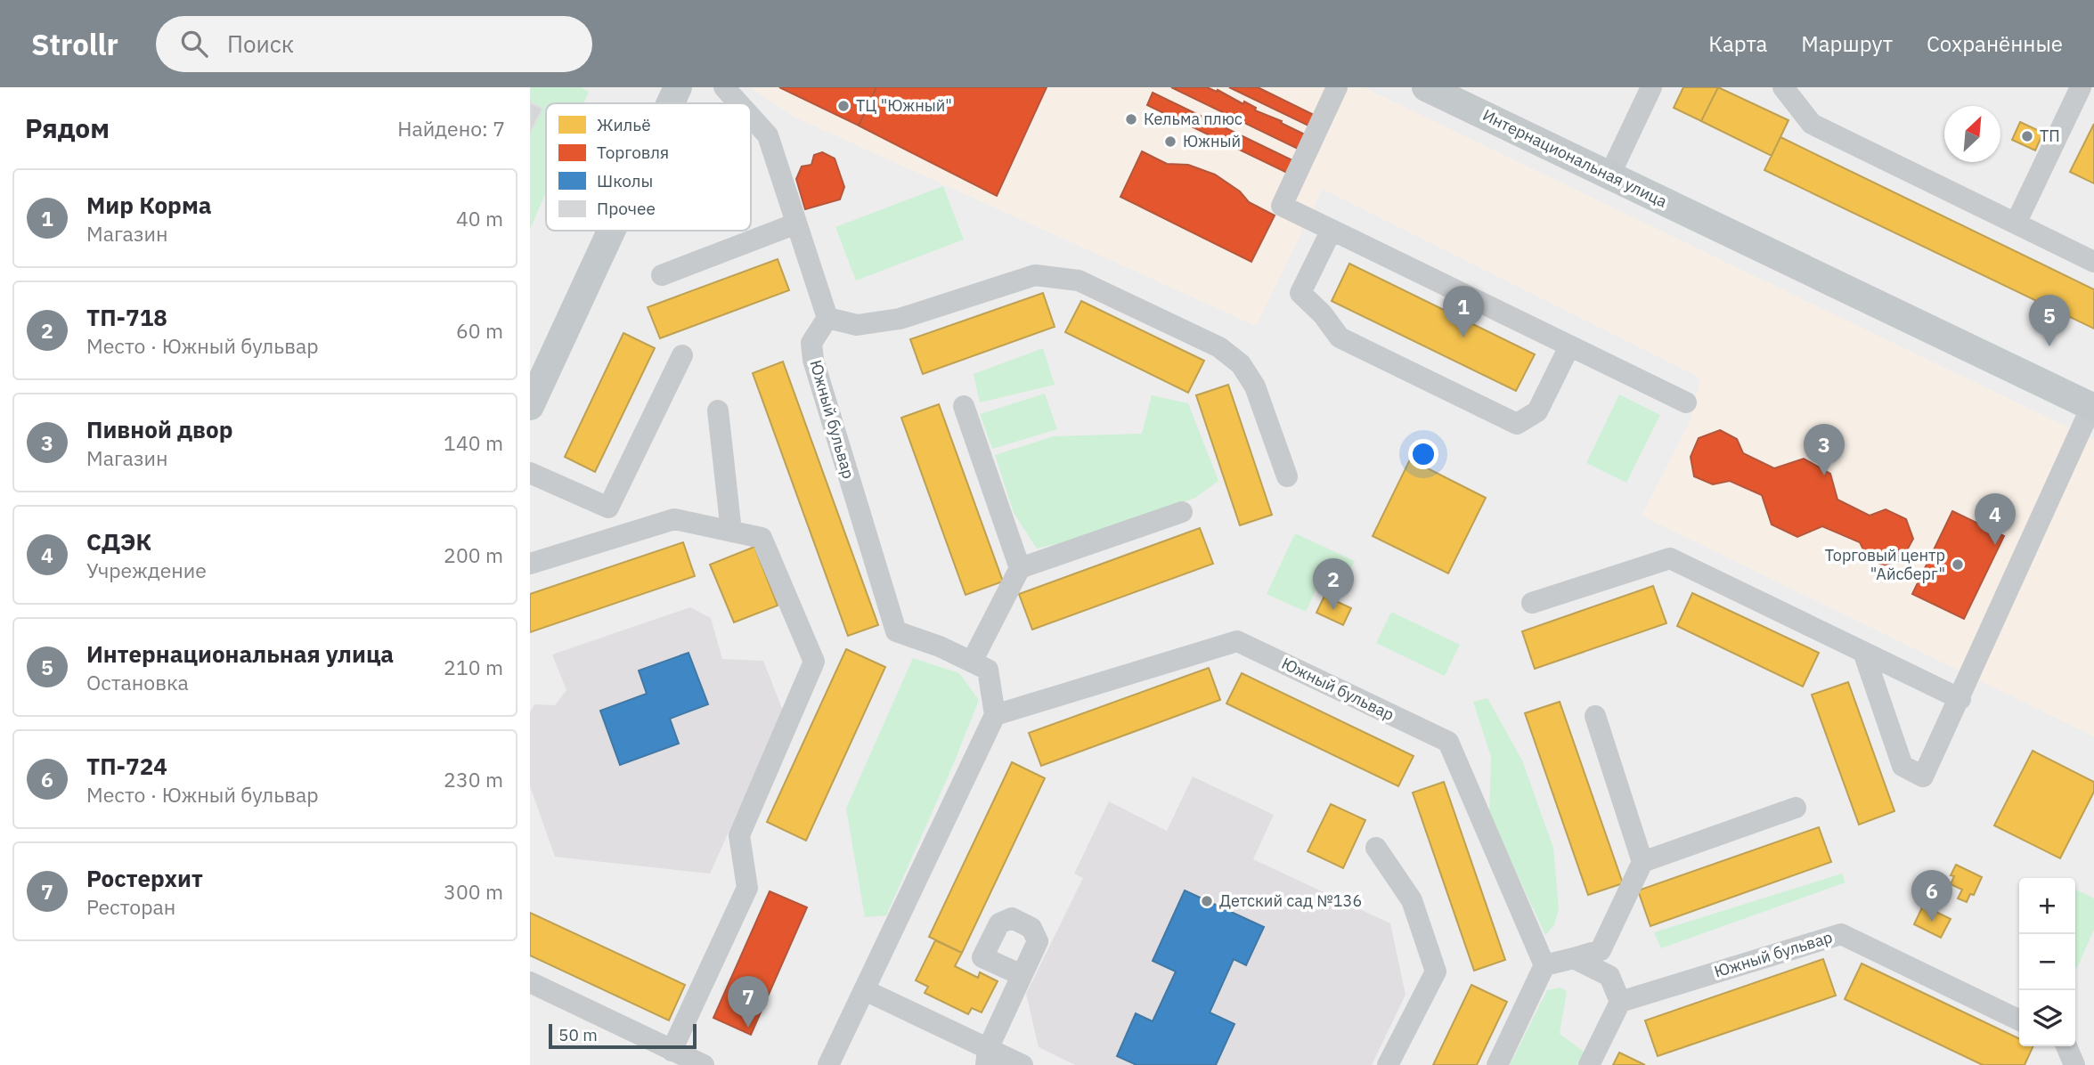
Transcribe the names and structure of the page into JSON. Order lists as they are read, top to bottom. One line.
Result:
{"streets":{"main road":["Интернациональная улица"],"street":["Южный бульвар"]},"places":["ТЦ \"Южный\"","Кельма плюс","ТП","Южный","Торговый центр \"Айсберг\"","Детский сад №136"],"legend":["Жильё","Торговля","Школы","Прочее"],"scale_bar":"50 m","north":"top right","page":{"header":"Strollr","search":"Поиск","nav":["Карта","Маршрут","Сохранённые"],"heading":["Рядом","Найдено: 7"],"list":[{"mark":"1","name":"Мир Корма","note":"Магазин","value":"40 m"},{"mark":"2","name":"ТП-718","note":"Место · Южный бульвар","value":"60 m"},{"mark":"3","name":"Пивной двор","note":"Магазин","value":"140 m"},{"mark":"4","name":"СДЭК","note":"Учреждение","value":"200 m"},{"mark":"5","name":"Интернациональная улица","note":"Остановка","value":"210 m"},{"mark":"6","name":"ТП-724","note":"Место · Южный бульвар","value":"230 m"},{"mark":"7","name":"Ростерхит","note":"Ресторан","value":"300 m"}],"pins":["1","5","3","4","2","6","7"],"map_buttons":["+","−"],"scale":"50 m"}}
